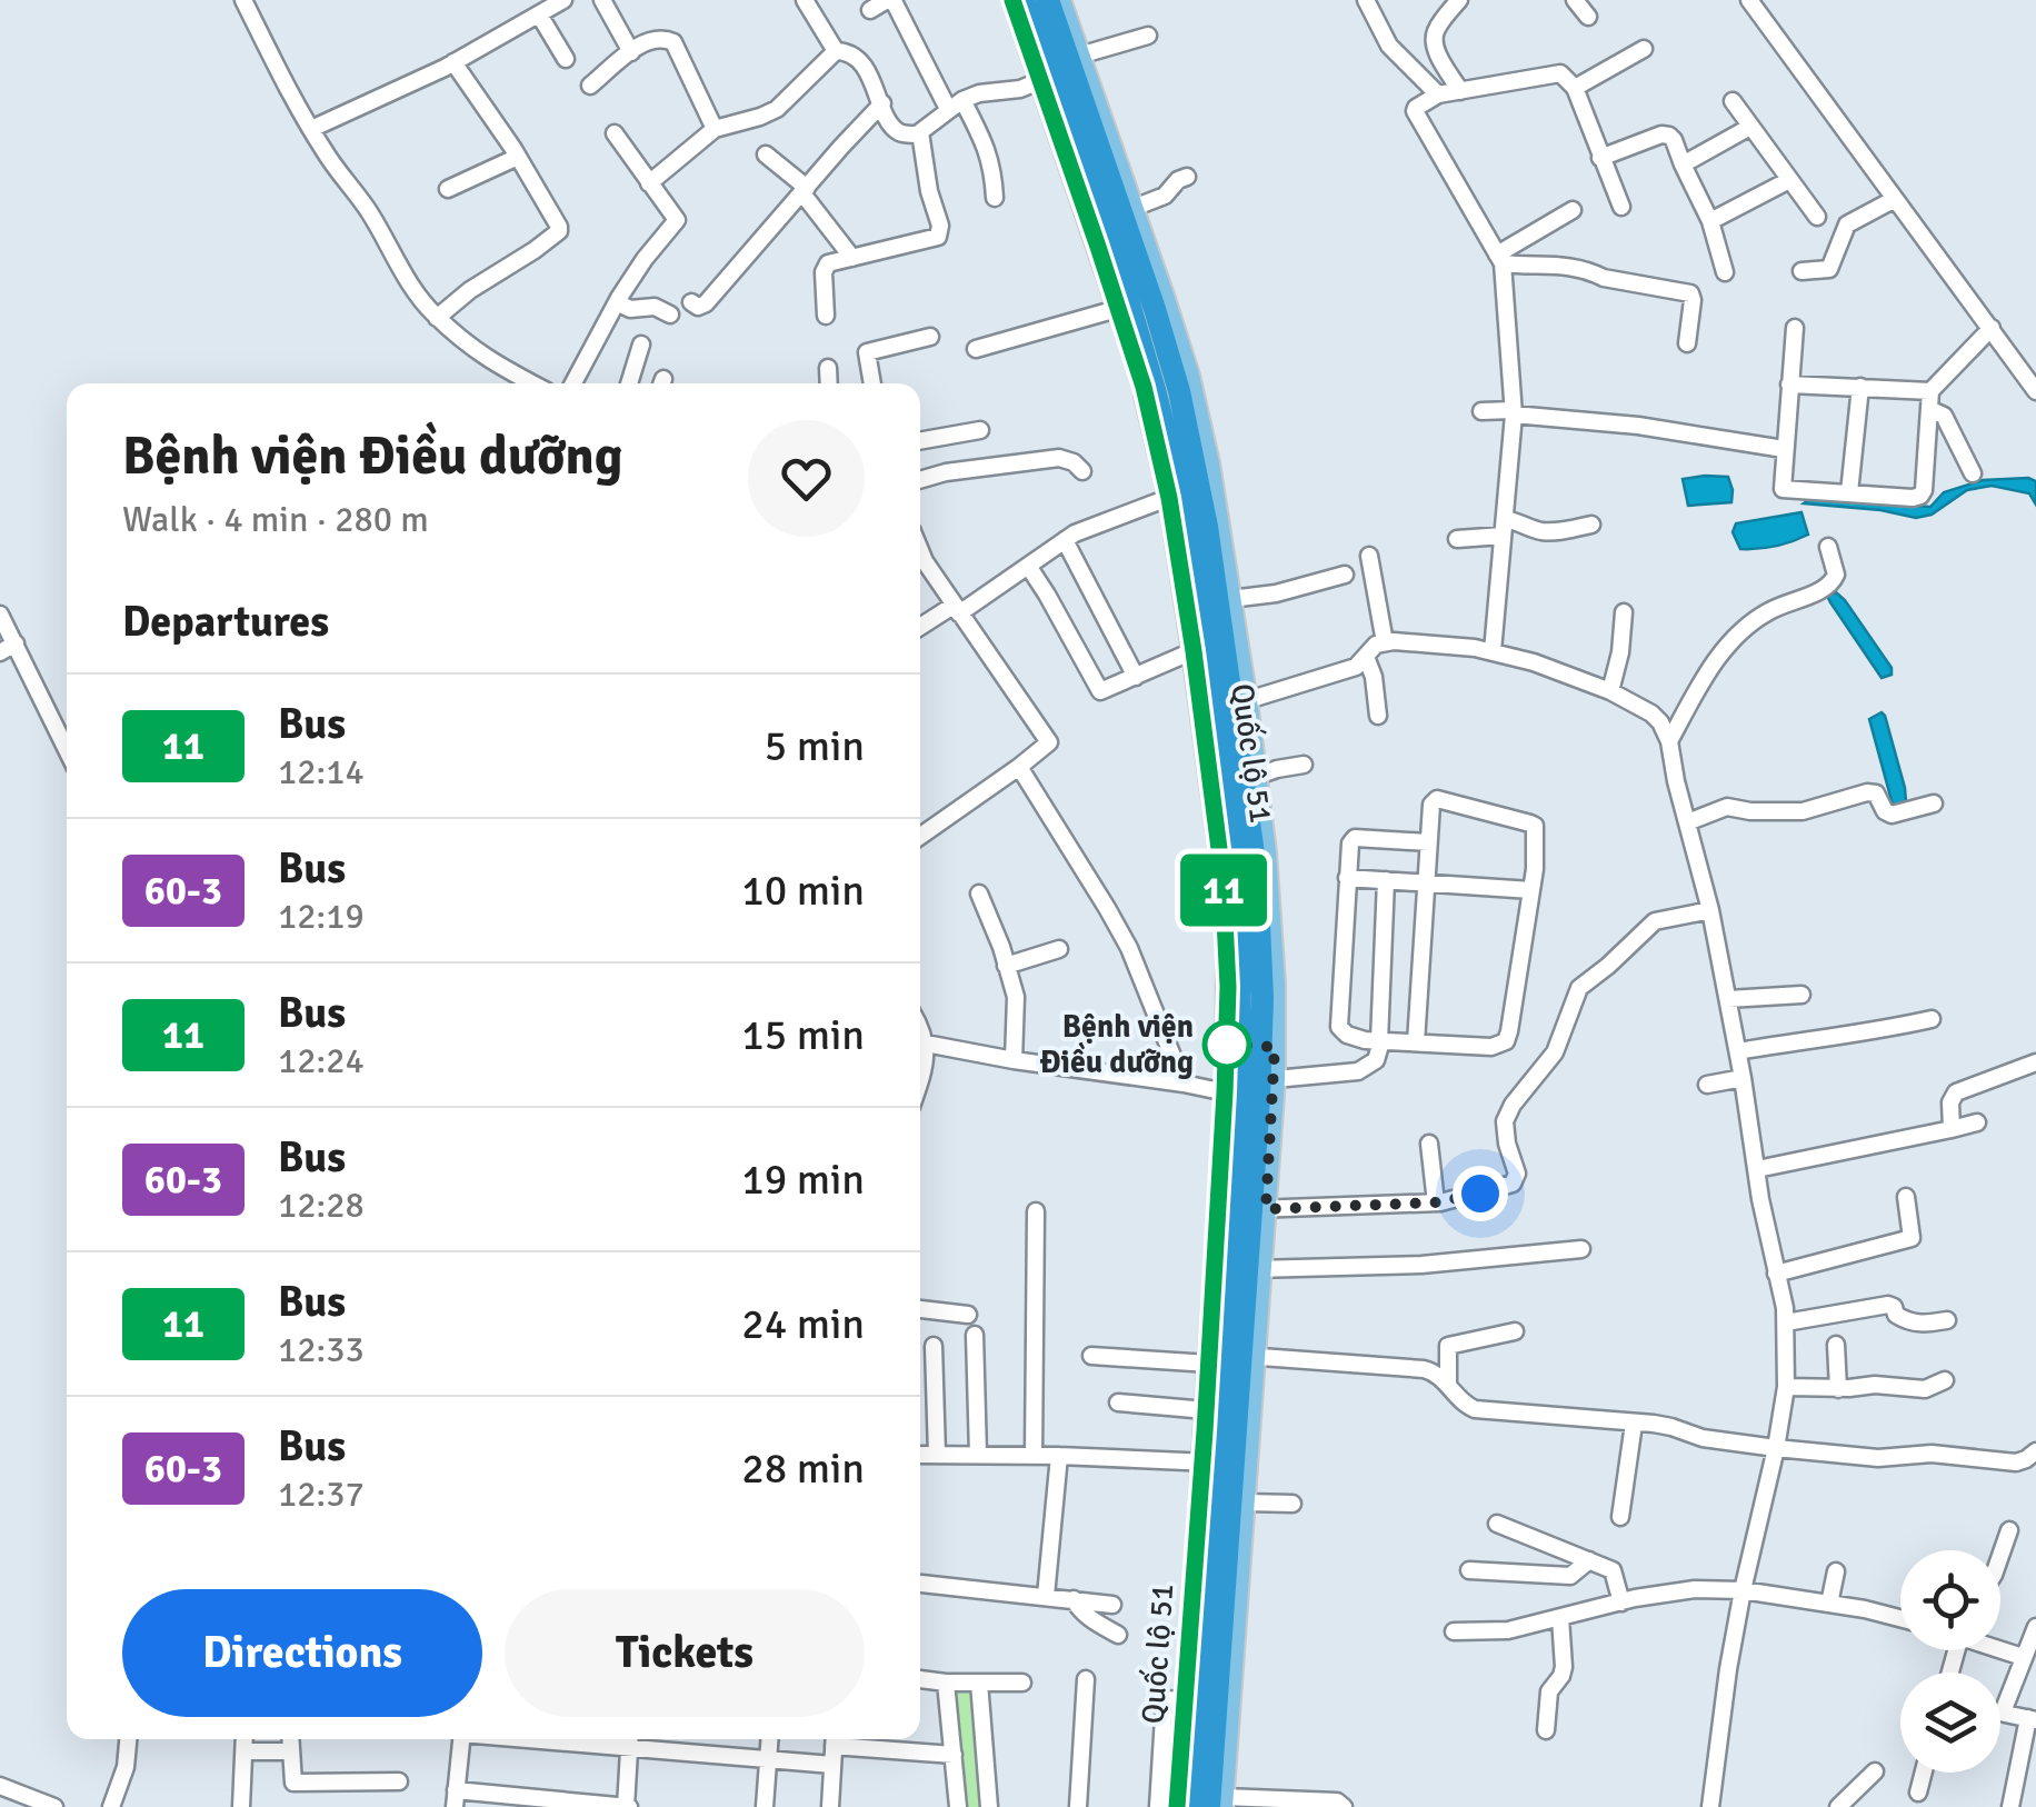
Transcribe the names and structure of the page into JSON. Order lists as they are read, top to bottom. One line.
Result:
{"streets":{"highway":["Quốc lộ 51"]},"places":["Bệnh viện Điều dưỡng"],"lines":["bus line 11"],"page":{"on_map":"11","heading":[["Bệnh viện Điều dưỡng","Walk · 4 min · 280 m"],"Departures"],"list":[{"mark":"11","name":"Bus","note":"12:14","value":"5 min"},{"mark":"60-3","name":"Bus","note":"12:19","value":"10 min"},{"mark":"11","name":"Bus","note":"12:24","value":"15 min"},{"mark":"60-3","name":"Bus","note":"12:28","value":"19 min"},{"mark":"11","name":"Bus","note":"12:33","value":"24 min"},{"mark":"60-3","name":"Bus","note":"12:37","value":"28 min"}],"buttons":["Directions","Tickets"]}}
